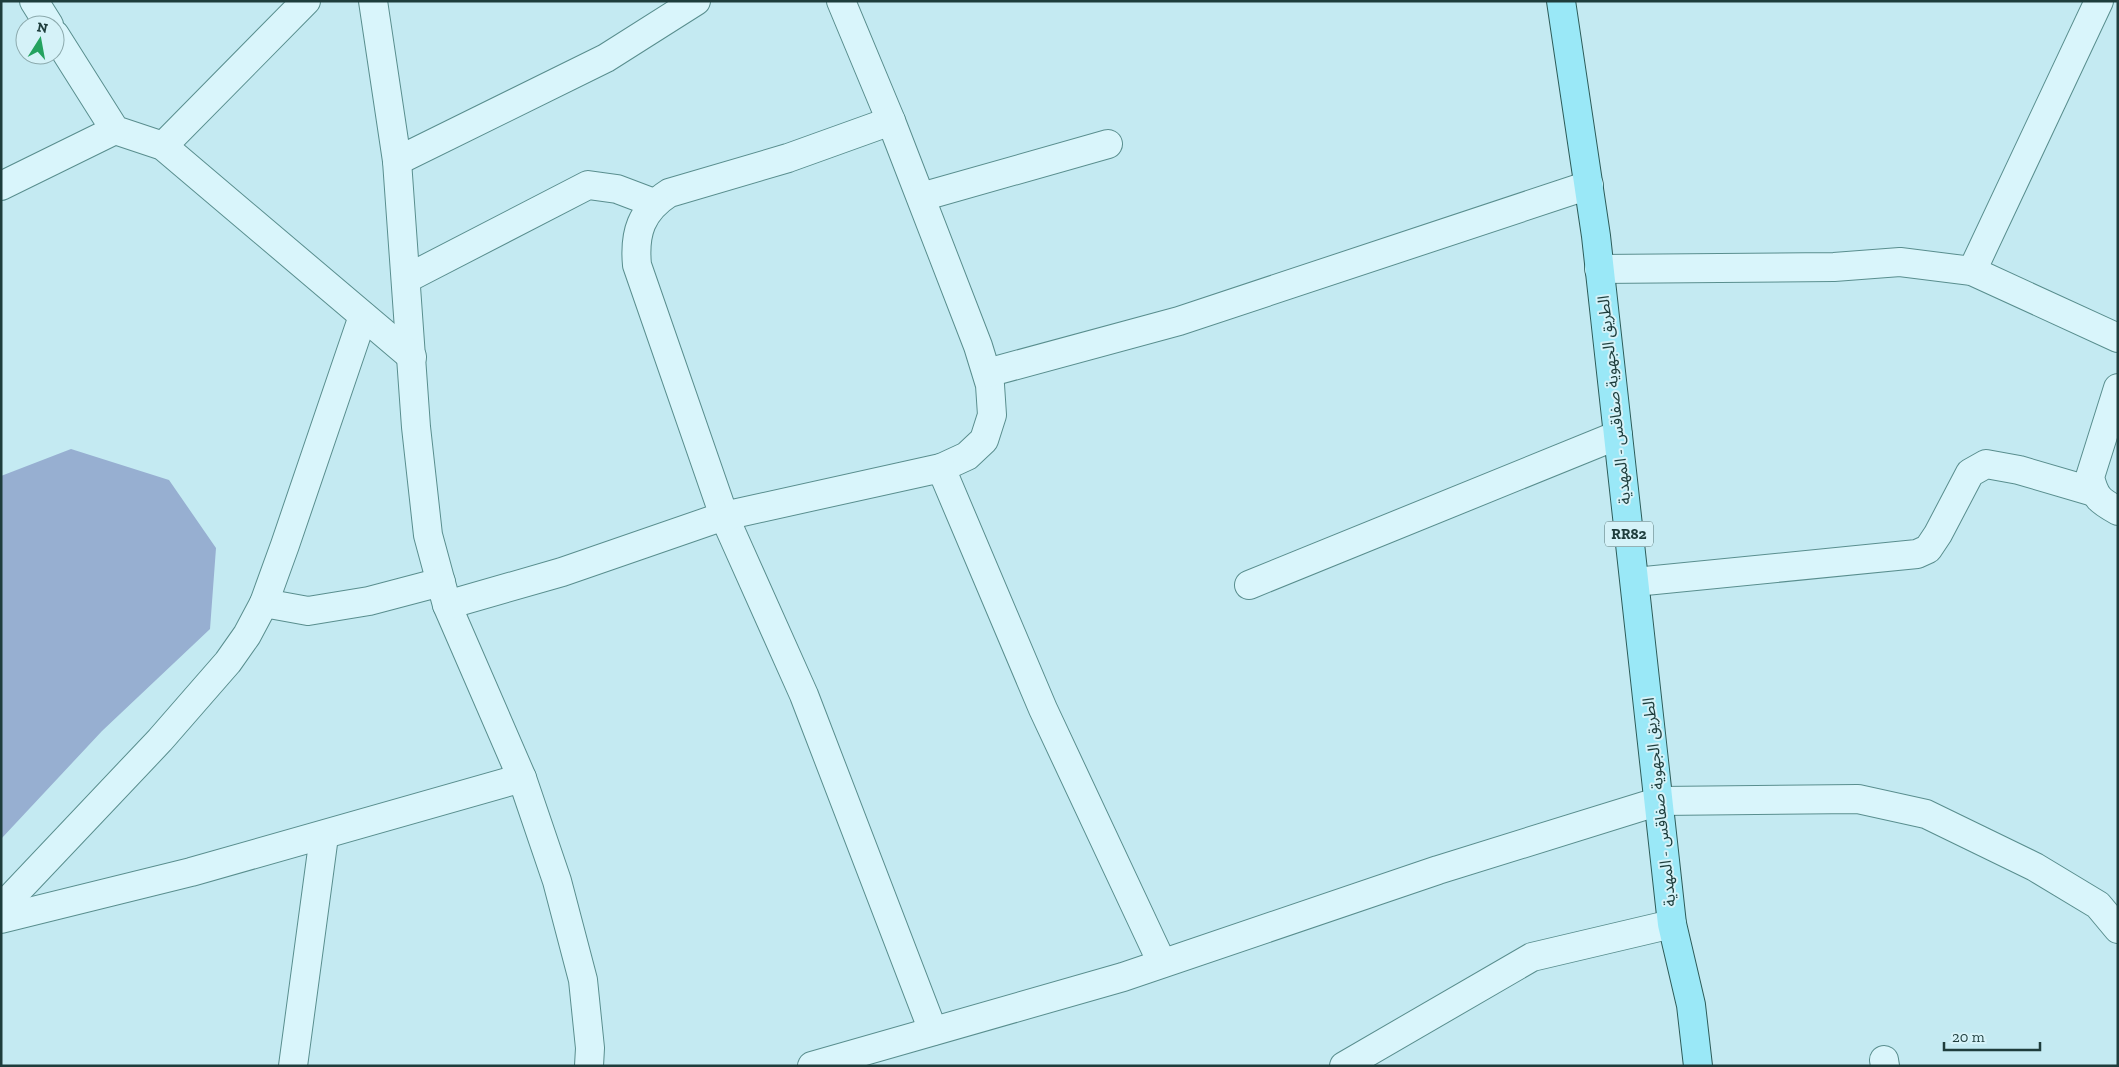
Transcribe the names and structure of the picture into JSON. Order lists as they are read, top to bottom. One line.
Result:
{"streets":{"main road":["الطريق الجهوية صفاقس - المهدية","RR82"]},"scale_bar":"20 m","north":"top"}
